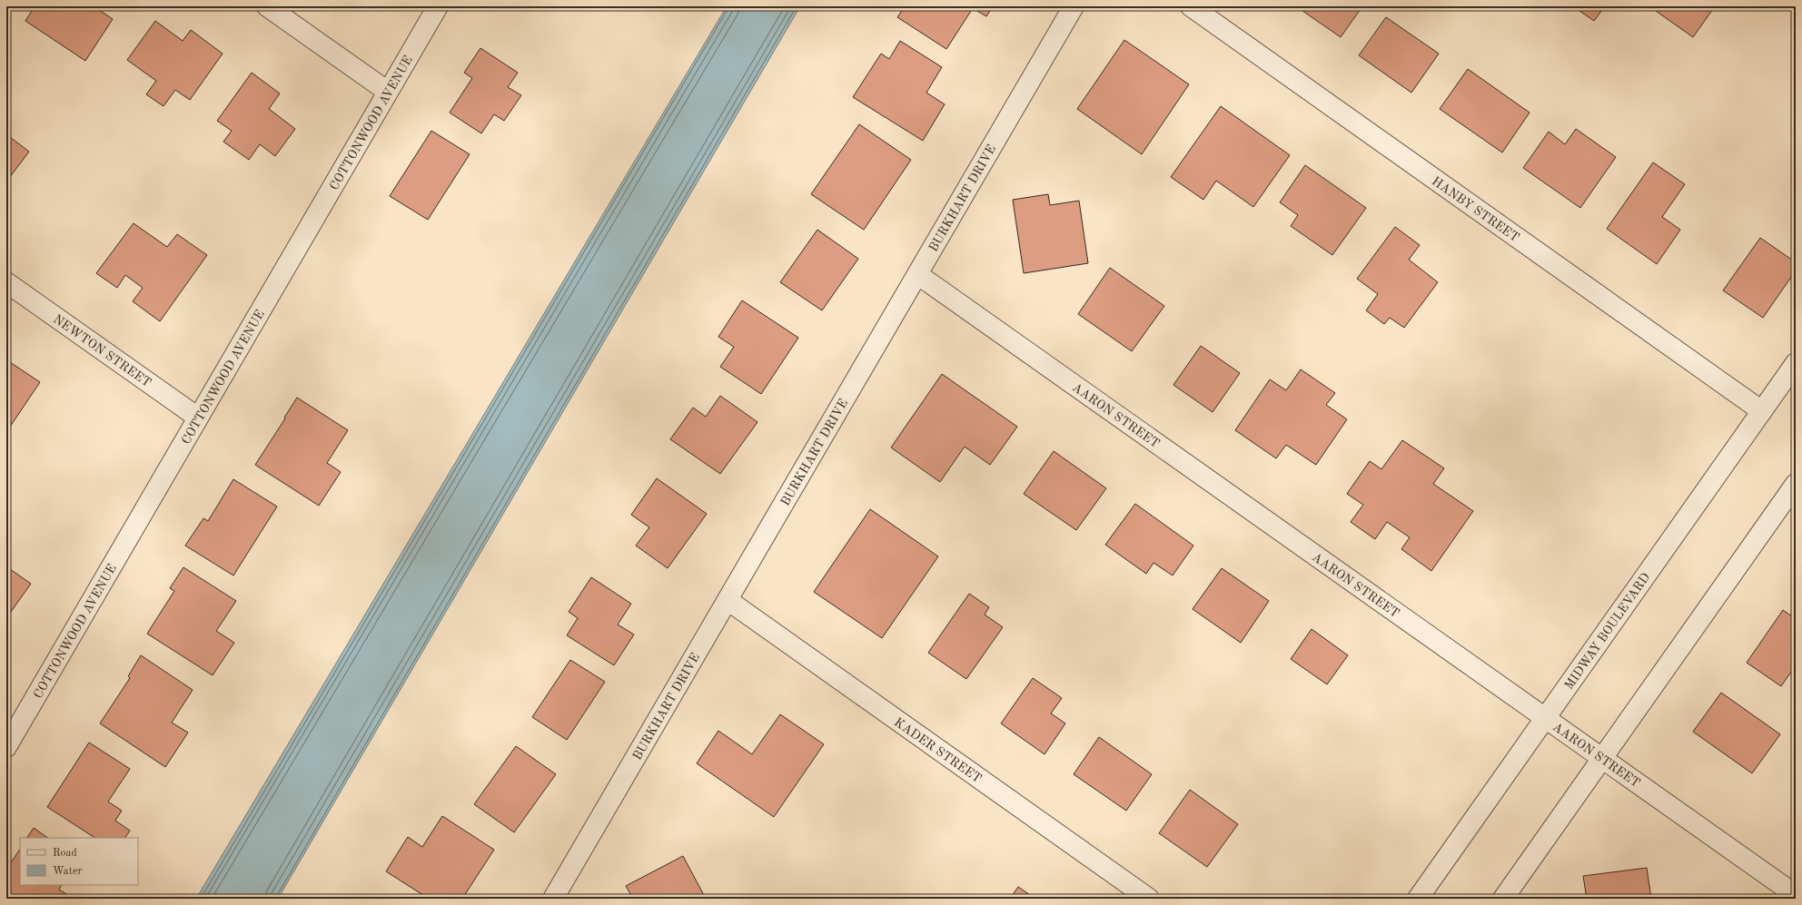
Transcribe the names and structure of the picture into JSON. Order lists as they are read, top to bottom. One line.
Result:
{"streets":{"street":["COTTONWOOD AVENUE","BURKHART DRIVE","HANBY STREET","NEWTON STREET","AARON STREET","MIDWAY BOULEVARD","KADER STREET"]},"crossings":[["COTTONWOOD AVENUE","NEWTON STREET"],["BURKHART DRIVE","AARON STREET"],["BURKHART DRIVE","KADER STREET"],["HANBY STREET","MIDWAY BOULEVARD"],["AARON STREET","MIDWAY BOULEVARD"]],"legend":["Road","Water"]}
